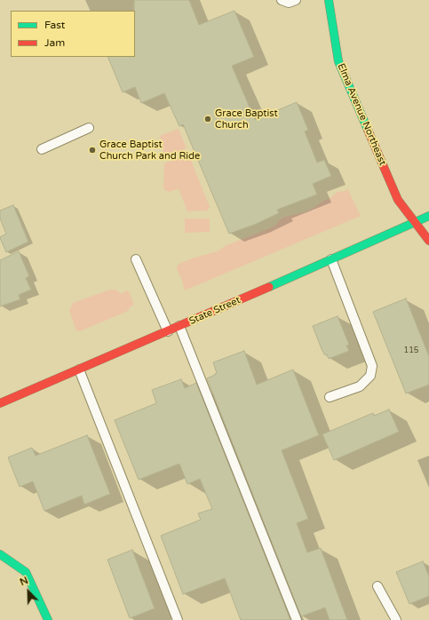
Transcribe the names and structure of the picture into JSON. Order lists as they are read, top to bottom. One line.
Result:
{"streets":{"main road":["Elma Avenue Northeast","State Street"]},"crossings":[["Elma Avenue Northeast","State Street"]],"places":["Grace Baptist Church","Grace Baptist Church Park and Ride"],"house_numbers":["115"],"legend":["Fast","Jam"],"north":"top left"}
